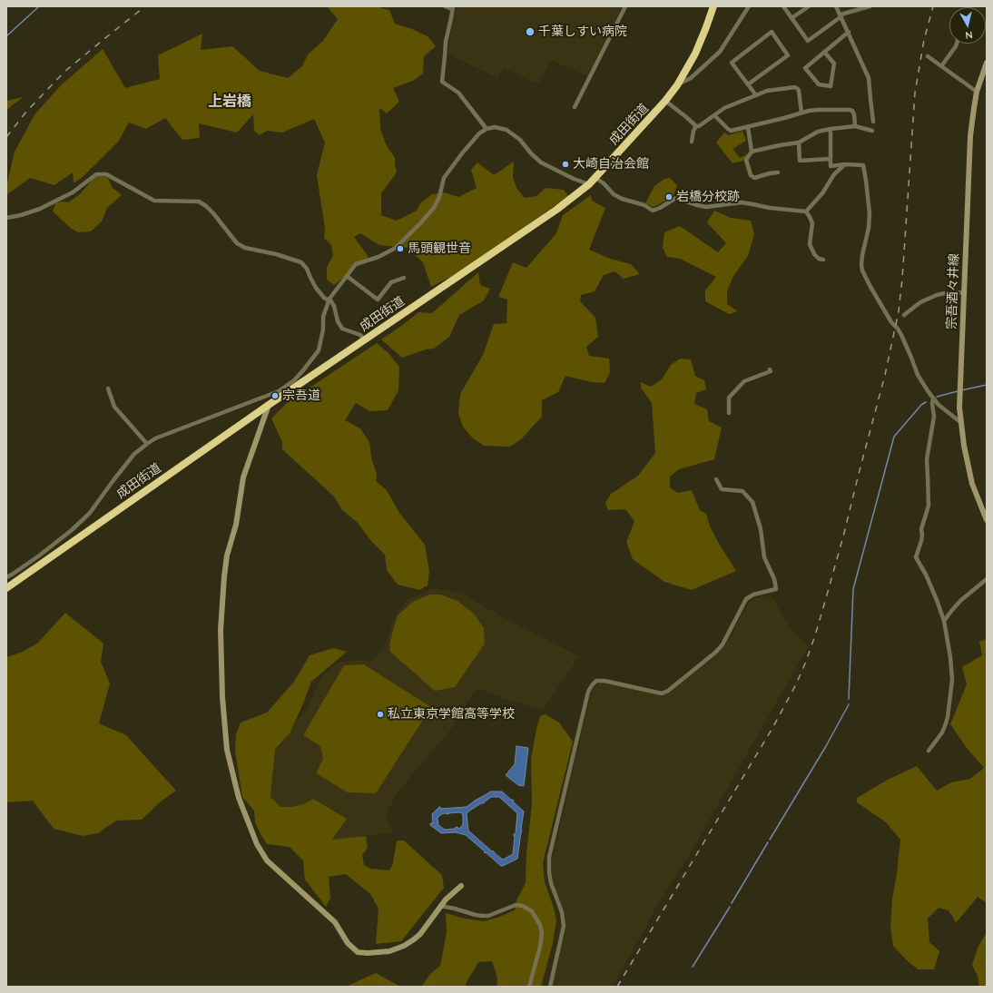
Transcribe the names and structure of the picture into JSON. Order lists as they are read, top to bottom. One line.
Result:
{"streets":{"highway":["成田街道"],"street":["宗吾酒々井線"]},"districts":["上岩橋"],"places":["千葉しすい病院","大崎自治会館","岩橋分校跡","馬頭観世音","宗吾道","私立東京学館高等学校"],"north":"bottom"}
